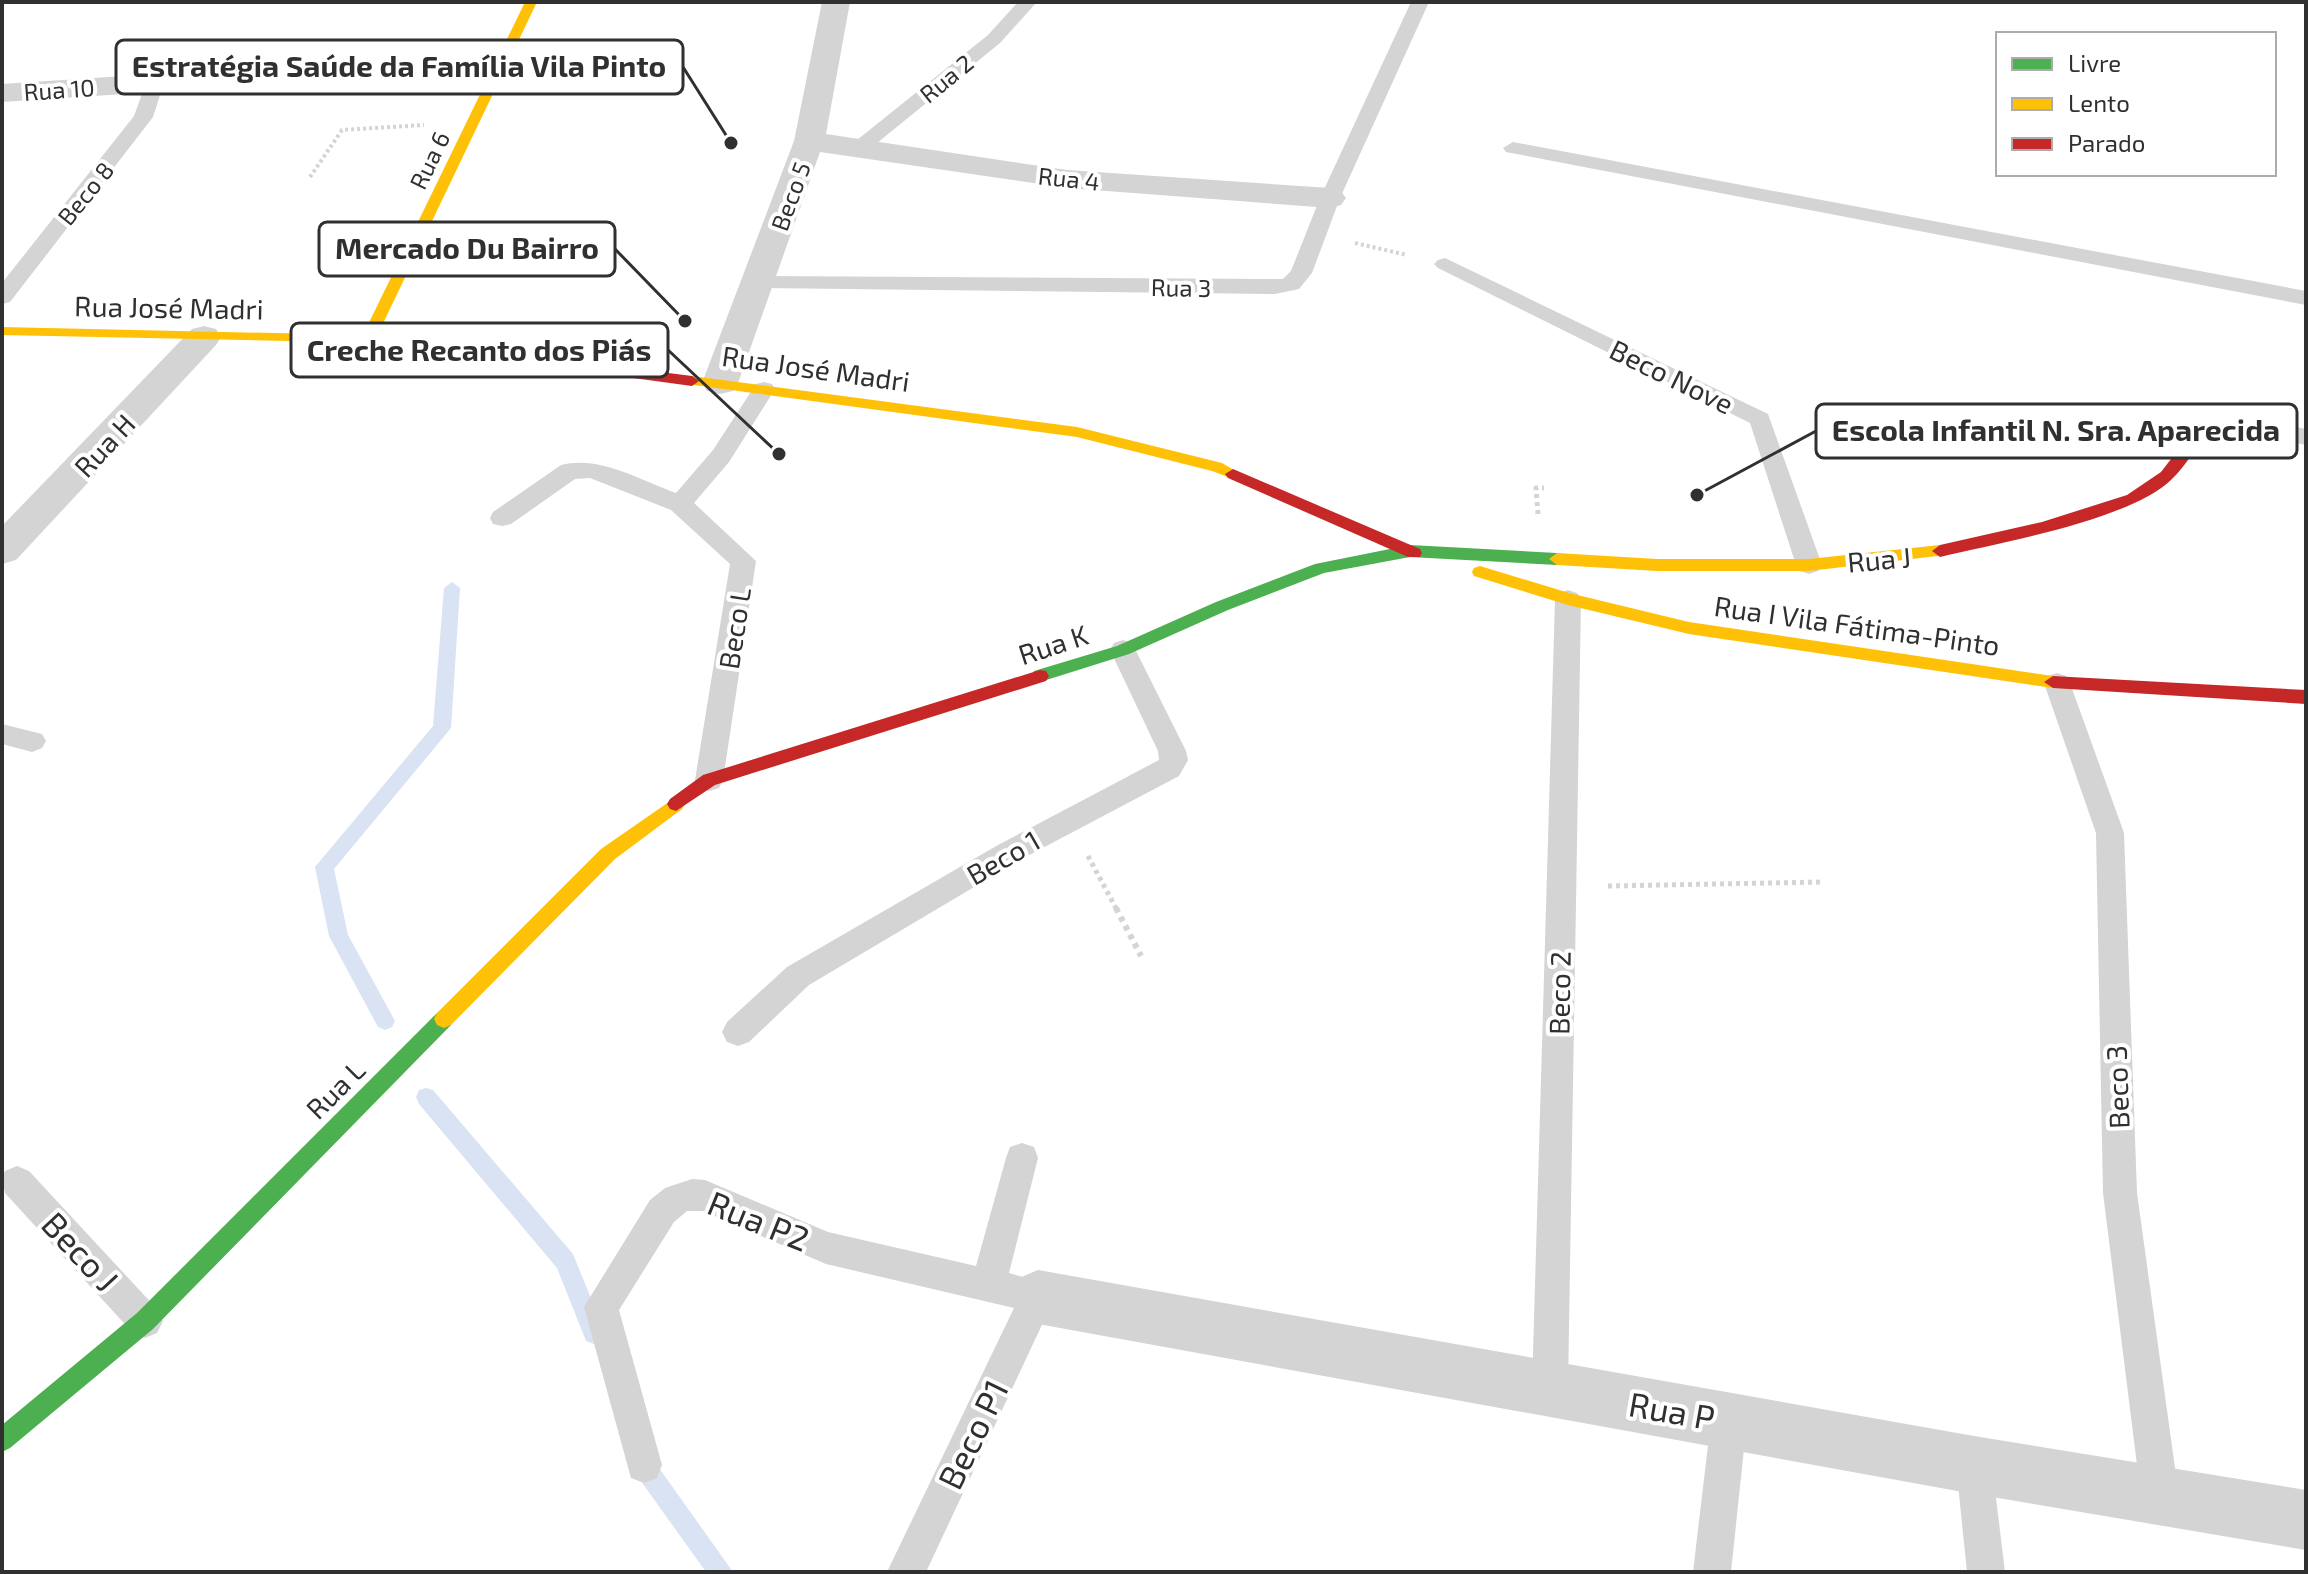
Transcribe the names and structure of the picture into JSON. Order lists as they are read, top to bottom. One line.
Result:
{"streets":{"street":["Rua 10","Rua 6","Rua 4","Beco 5","Rua José Madri","Rua H","Rua J","Rua I Vila Fátima-Pinto","Rua K","Rua L","Rua P"],"lane":["Rua 2","Beco 8","Rua 3","Beco Nove","Beco L","Beco 1","Beco 2","Beco 3","Rua P2","Beco J","Beco P1"]},"crossings":[["Rua 2","Rua 4"],["Rua 10","Rua 6"],["Rua 10","Beco 8"],["Rua 6","Rua José Madri"],["Rua 4","Beco 5"],["Rua 4","Rua 3"],["Beco 5","Rua 3"],["Beco 5","Rua José Madri"],["Rua José Madri","Rua H"],["Rua José Madri","Rua J"],["Rua José Madri","Rua I Vila Fátima-Pinto"],["Rua José Madri","Rua K"],["Beco Nove","Rua J"],["Rua J","Rua I Vila Fátima-Pinto"],["Rua J","Rua K"],["Rua I Vila Fátima-Pinto","Rua K"],["Rua I Vila Fátima-Pinto","Beco 2"],["Rua I Vila Fátima-Pinto","Beco 3"],["Beco L","Rua K"],["Beco L","Rua L"],["Rua K","Beco 1"],["Rua K","Rua L"],["Beco 2","Rua P"],["Beco 3","Rua P"],["Rua L","Beco J"],["Rua P2","Rua P"],["Rua P2","Beco P1"],["Rua P","Beco P1"]],"places":["Estratégia Saúde da Família Vila Pinto","Mercado Du Bairro","Creche Recanto dos Piás","Escola Infantil N. Sra. Aparecida"],"legend":["Livre","Lento","Parado"]}
